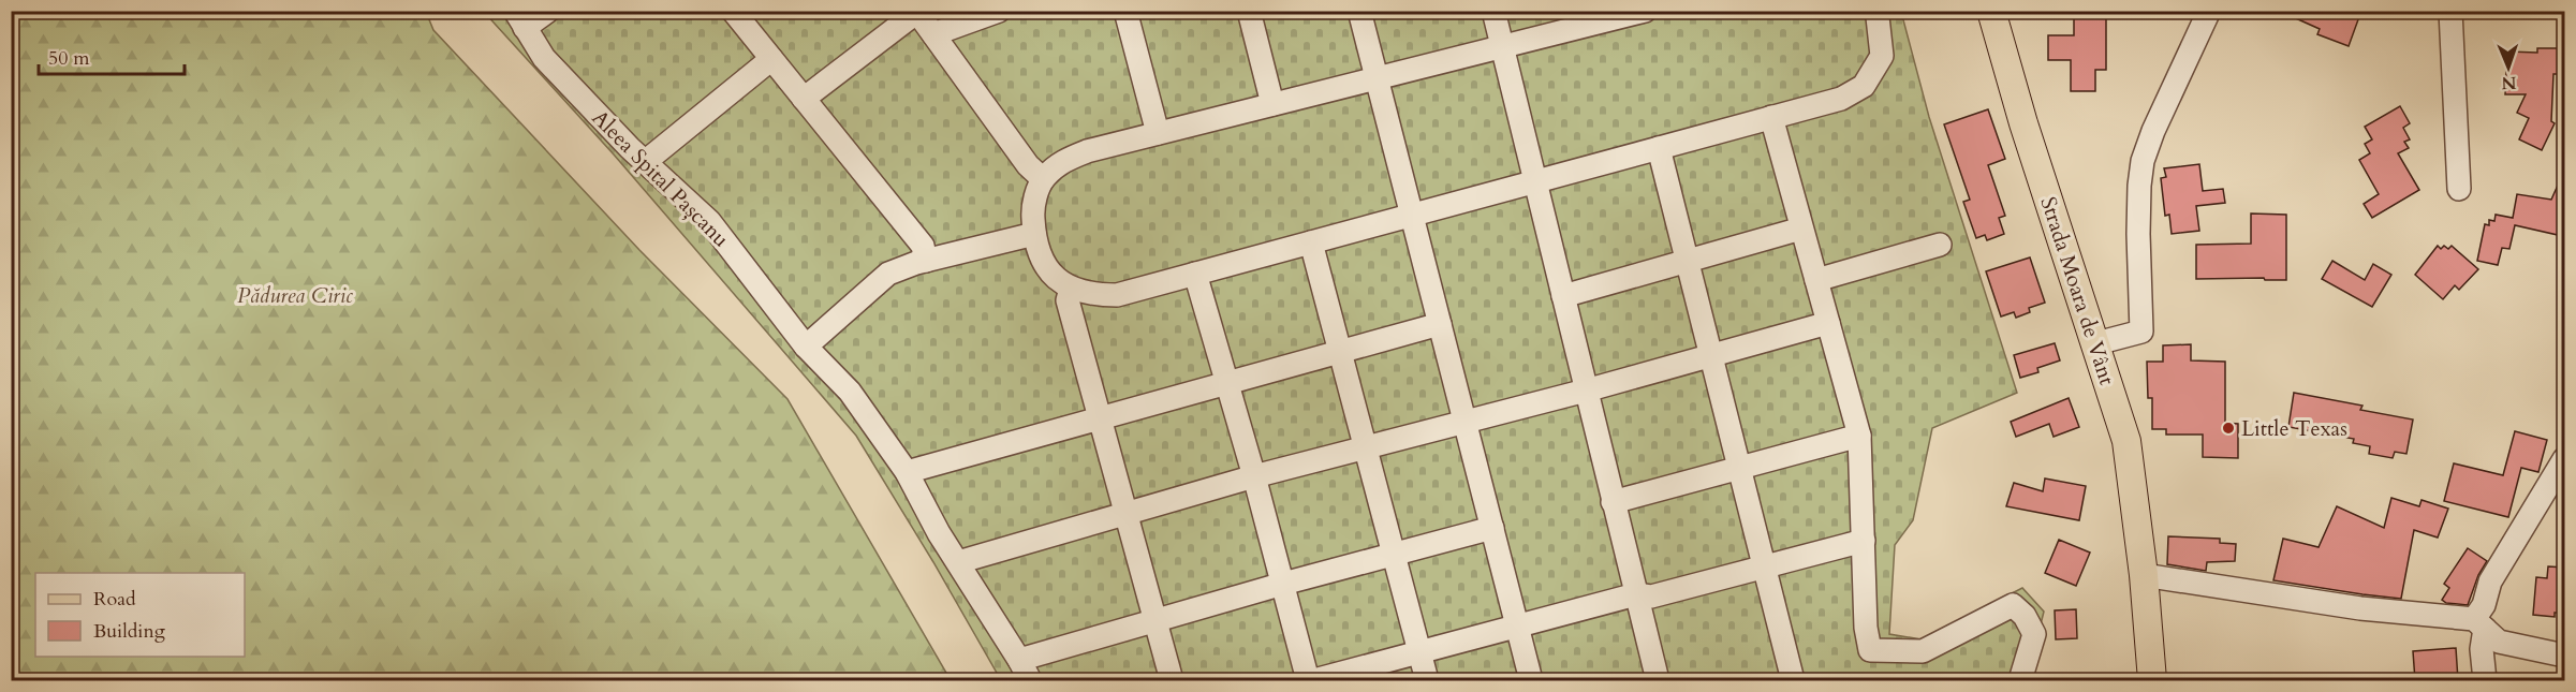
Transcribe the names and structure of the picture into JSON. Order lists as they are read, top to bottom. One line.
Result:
{"streets":{"main road":["Strada Moara de Vânt"],"street":["Aleea Spital Pașcanu"]},"parks":["Pădurea Ciric"],"places":["Little Texas"],"legend":["Road","Building"],"scale_bar":"50 m","north":"bottom"}
